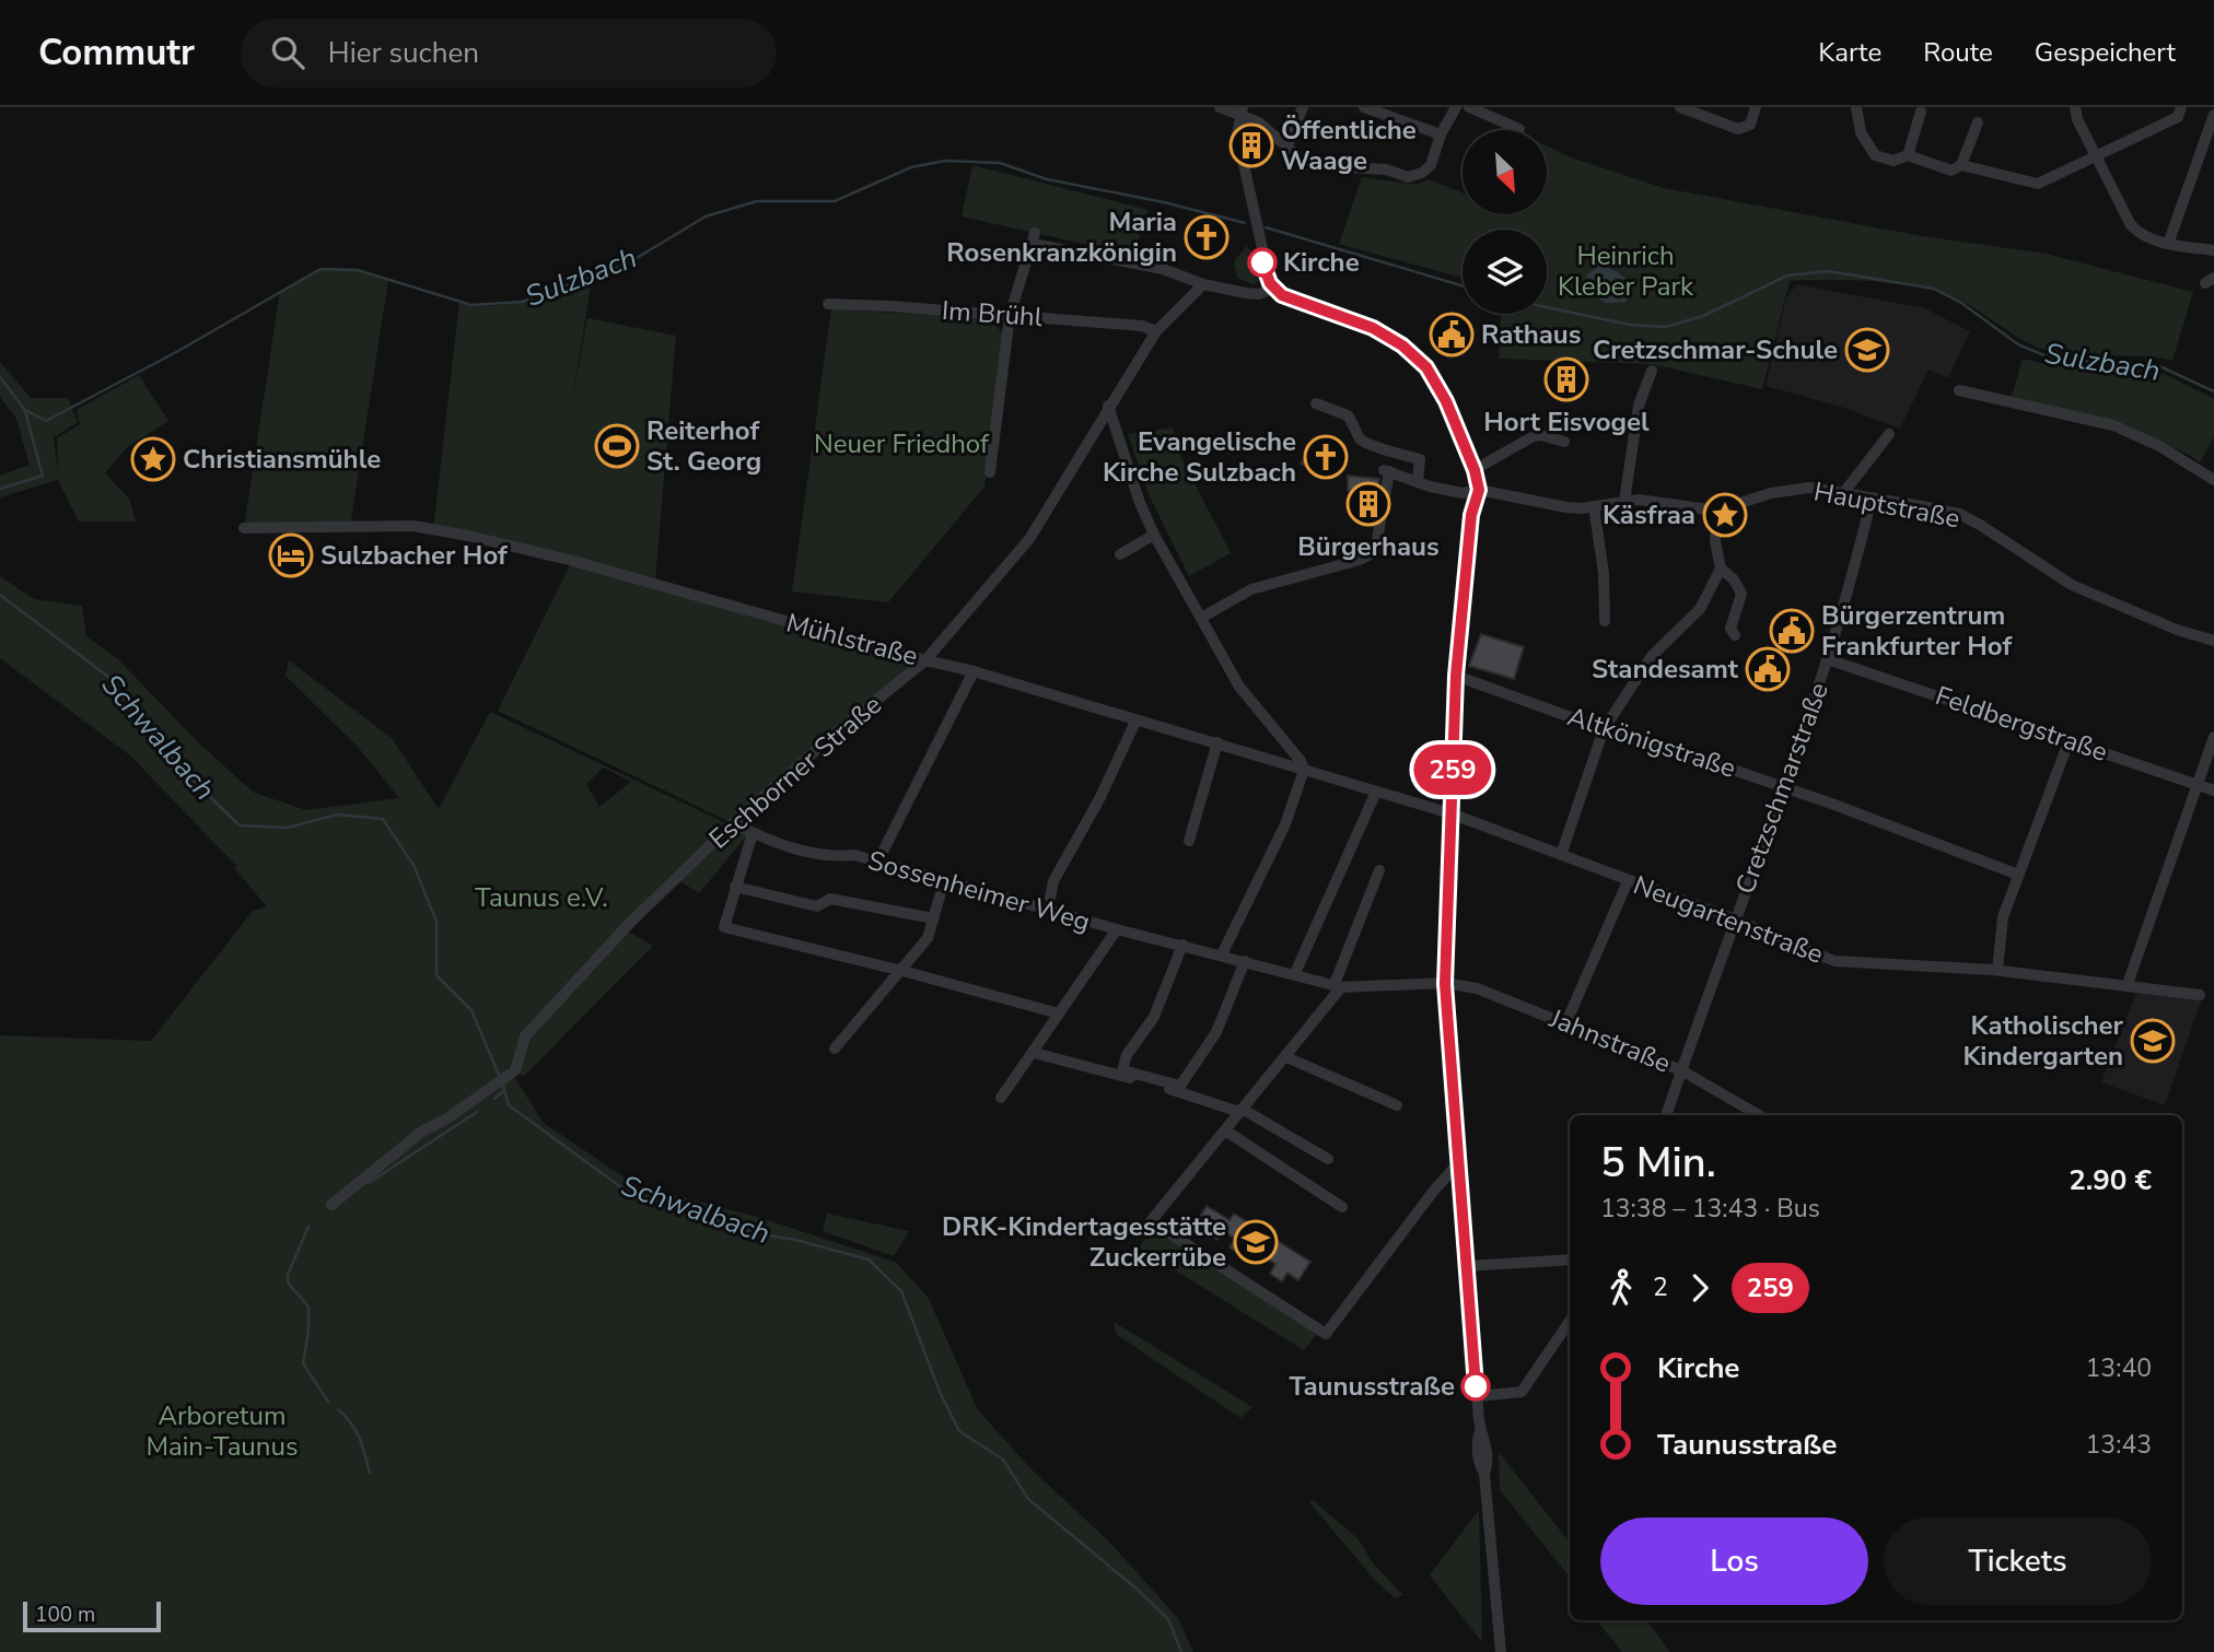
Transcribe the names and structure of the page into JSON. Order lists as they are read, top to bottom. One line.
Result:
{"streets":{"street":["Im Brühl","Hauptstraße","Mühlstraße","Feldbergstraße","Altkönigstraße","Eschborner Straße","Cretzschmarstraße","Sossenheimer Weg","Neugartenstraße","Jahnstraße"]},"crossings":[["Im Brühl","Eschborner Straße"],["Hauptstraße","Cretzschmarstraße"],["Mühlstraße","Eschborner Straße"],["Mühlstraße","Neugartenstraße"],["Feldbergstraße","Cretzschmarstraße"],["Altkönigstraße","Cretzschmarstraße"],["Eschborner Straße","Sossenheimer Weg"],["Cretzschmarstraße","Neugartenstraße"],["Cretzschmarstraße","Jahnstraße"],["Sossenheimer Weg","Jahnstraße"]],"water":["Sulzbach","Schwalbach"],"parks":["Heinrich Kleber Park","Neuer Friedhof","Taunus e.V.","Arboretum Main-Taunus"],"places":{"building":["Öffentliche Waage","Hort Eisvogel","Bürgerhaus"],"church":["Maria Rosenkranzkönigin","Evangelische Kirche Sulzbach"],"other":["Kirche","Taunusstraße"],"public building":["Rathaus","Bürgerzentrum Frankfurter Hof","Standesamt"],"school or university":["Cretzschmar-Schule","Katholischer Kindergarten","DRK-Kindertagesstätte Zuckerrübe"],"sports":["Reiterhof St. Georg"],"place":["Christiansmühle","Käsfraa"],"hotel":["Sulzbacher Hof"]},"lines":["bus line 259"],"scale_bar":"100 m","north":"bottom right","page":{"header":"Commutr","search":"Hier suchen","nav":["Karte","Route","Gespeichert"],"on_map":"259","heading":["5 Min.","13:38 – 13:43 · Bus","2.90 €"],"legs":["2","259"],"list":[{"name":"Kirche","value":"13:40"},{"name":"Taunusstraße","value":"13:43"}],"buttons":["Los","Tickets"],"scale":"100 m"}}
